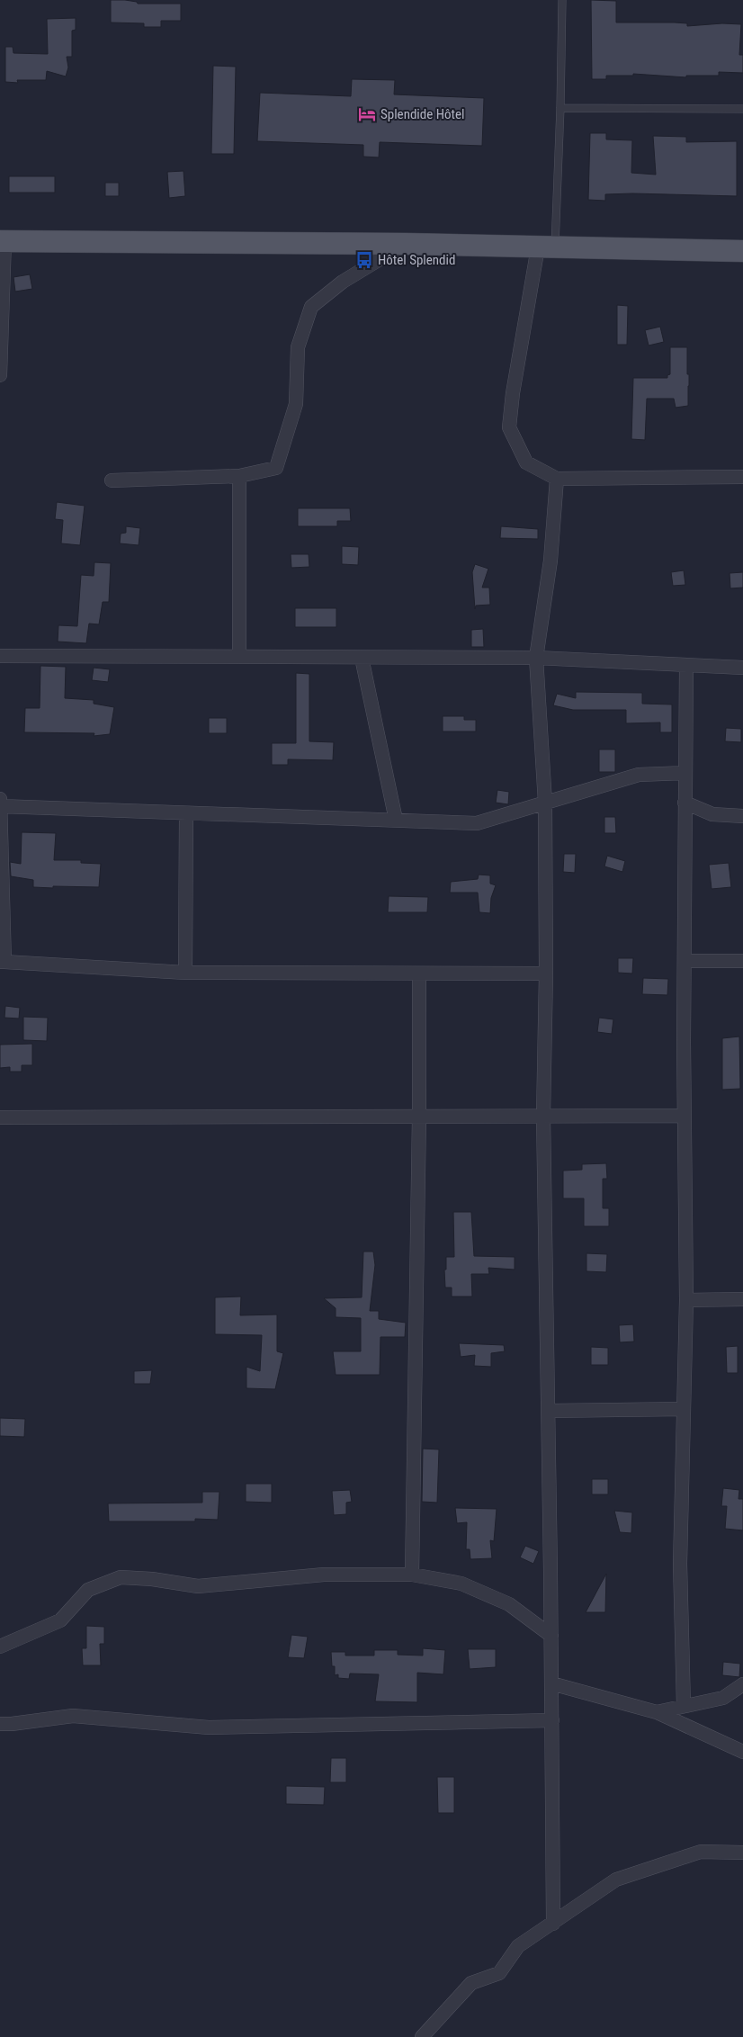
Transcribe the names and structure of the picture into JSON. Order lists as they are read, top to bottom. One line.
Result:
{"places":{"hotel":["Splendide Hôtel"],"bus stop":["Hôtel Splendid"]}}
